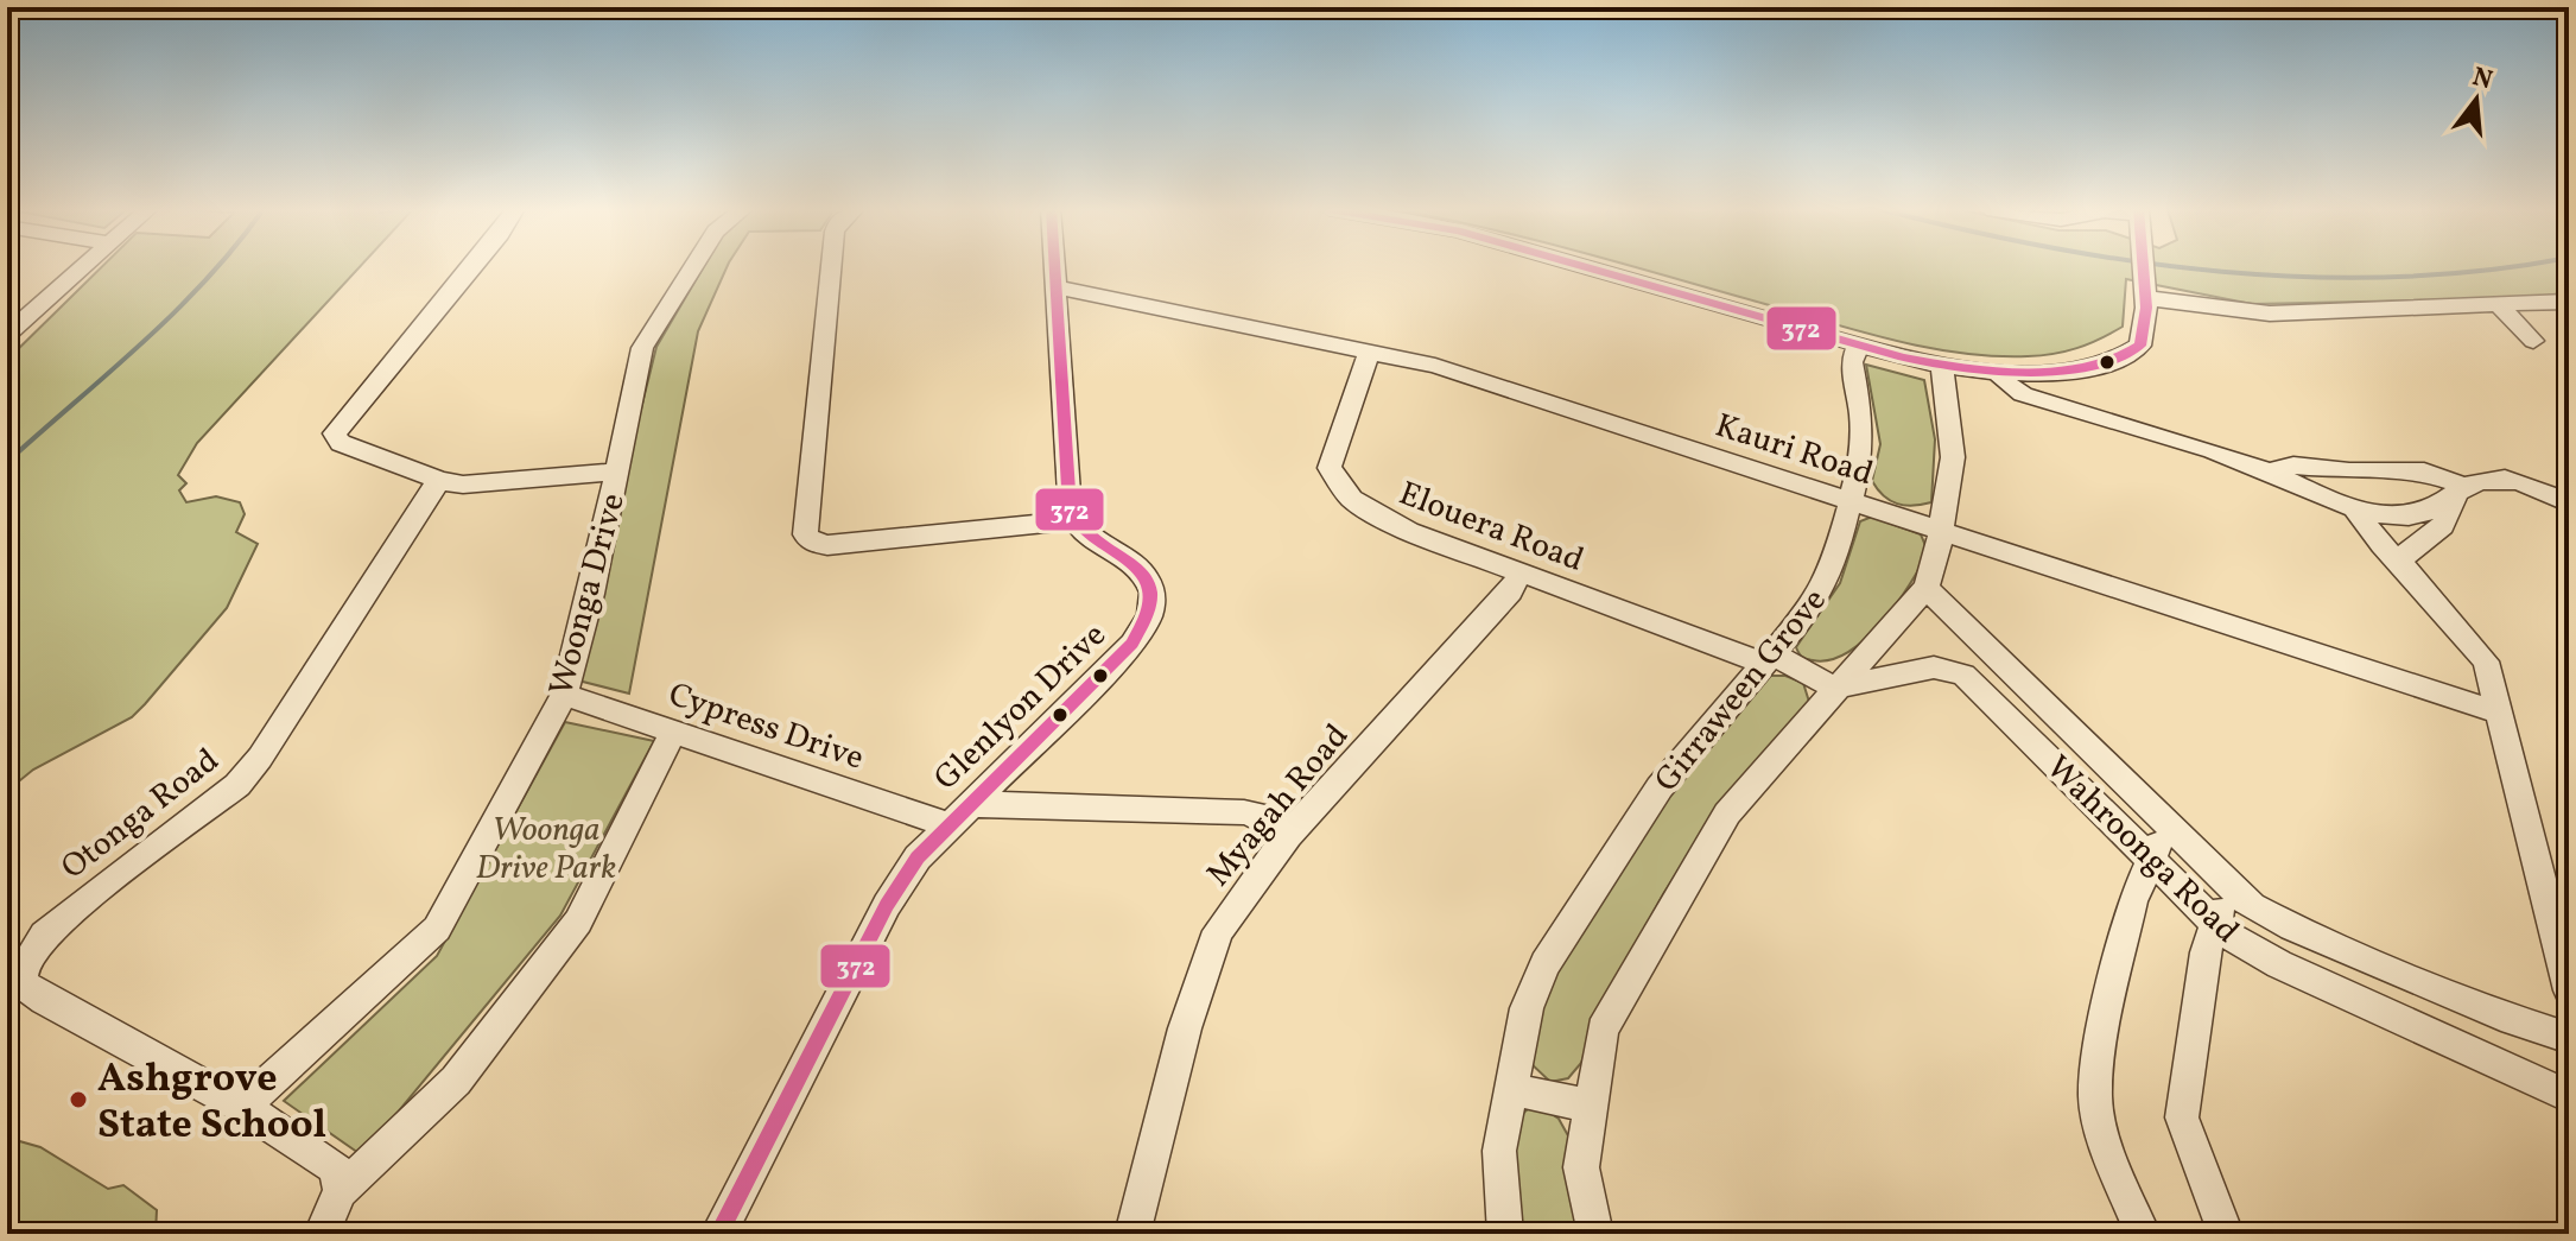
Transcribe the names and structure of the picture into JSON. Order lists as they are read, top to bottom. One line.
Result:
{"streets":{"street":["Kauri Road","Elouera Road","Woonga Drive","Girraween Grove","Glenlyon Drive","Cypress Drive","Myagah Road","Otonga Road","Wahroonga Road"]},"crossings":[["Kauri Road","Elouera Road"],["Kauri Road","Girraween Grove"],["Elouera Road","Girraween Grove"],["Elouera Road","Myagah Road"],["Elouera Road","Wahroonga Road"],["Woonga Drive","Cypress Drive"],["Woonga Drive","Otonga Road"],["Girraween Grove","Wahroonga Road"],["Glenlyon Drive","Cypress Drive"]],"parks":["Woonga Drive Park"],"places":["Ashgrove State School"],"lines":["transit line 372"],"north":"top"}
